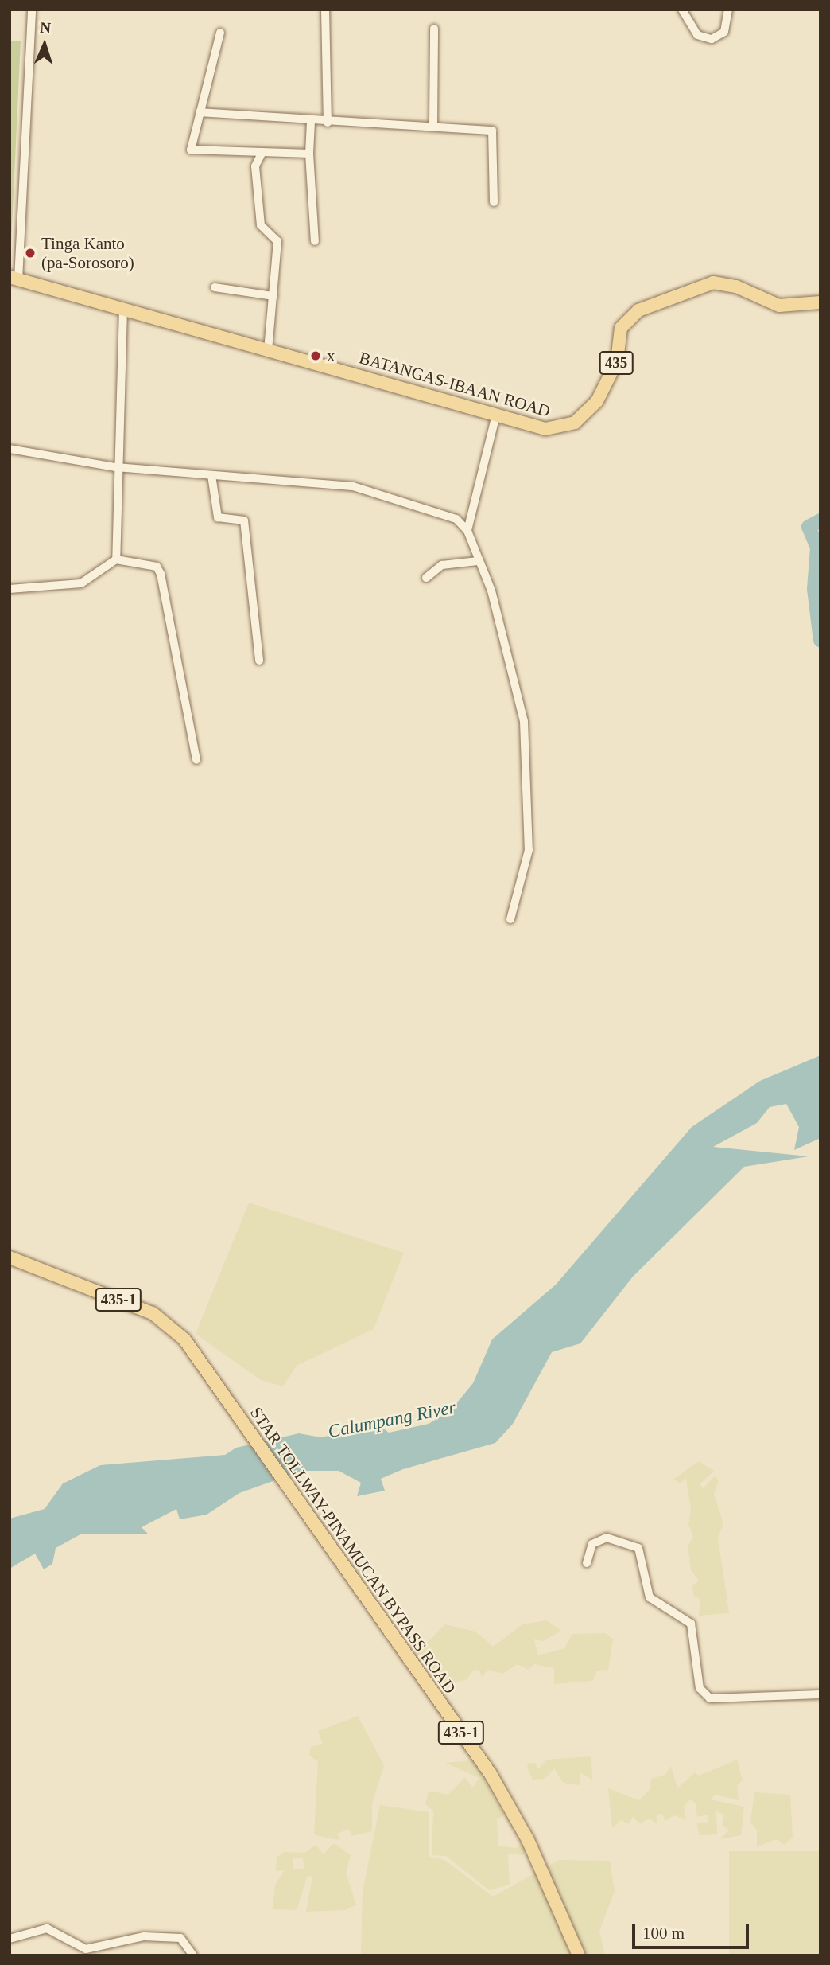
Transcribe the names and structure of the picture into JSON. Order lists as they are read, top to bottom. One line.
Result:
{"streets":{"main road":["435","BATANGAS-IBAAN ROAD","435-1","STAR TOLLWAY-PINAMUCAN BYPASS ROAD"]},"water":["Calumpang River"],"places":["Tinga Kanto (pa-Sorosoro)","x"],"scale_bar":"100 m","north":"top"}
